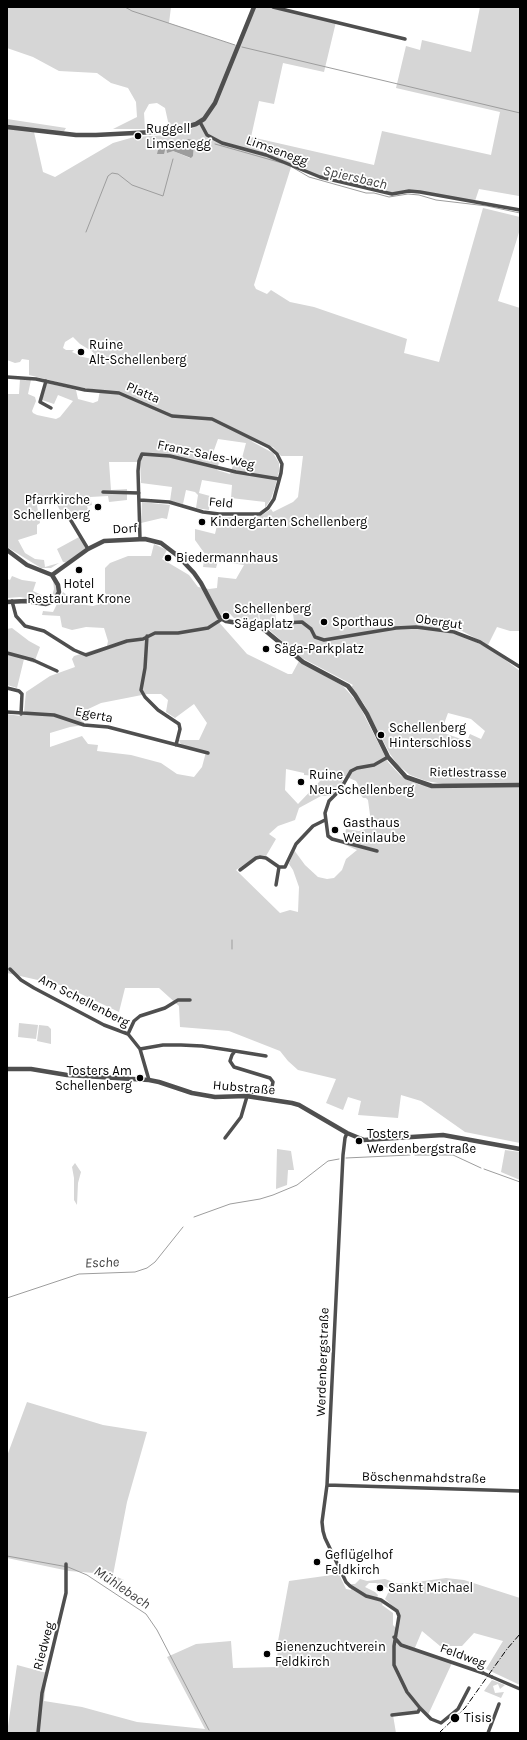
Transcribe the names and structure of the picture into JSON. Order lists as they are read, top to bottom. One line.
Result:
{"streets":{"street":["Limsenegg","Platta","Franz-Sales-Weg","Feld","Dorf","Obergut","Egerta","Rietlestrasse","Am Schellenberg","Hubstraße","Werdenbergstraße","Böschenmahdstraße","Riedweg","Feldweg"]},"crossings":[["Platta","Franz-Sales-Weg"],["Platta","Feld"],["Franz-Sales-Weg","Feld"],["Franz-Sales-Weg","Dorf"],["Dorf","Rietlestrasse"],["Obergut","Rietlestrasse"],["Am Schellenberg","Hubstraße"],["Hubstraße","Werdenbergstraße"],["Werdenbergstraße","Böschenmahdstraße"]],"water":["Spiersbach","Esche","Mühlebach"],"places":["Ruggell Limsenegg","Ruine Alt-Schellenberg","Pfarrkirche Schellenberg","Kindergarten Schellenberg","Biedermannhaus","Hotel Restaurant Krone","Schellenberg Sägaplatz","Sporthaus","Säga-Parkplatz","Schellenberg Hinterschloss","Ruine Neu-Schellenberg","Gasthaus Weinlaube","Tosters Am Schellenberg","Tosters Werdenbergstraße","Geflügelhof Feldkirch","Sankt Michael","Bienenzuchtverein Feldkirch","Tisis"]}
